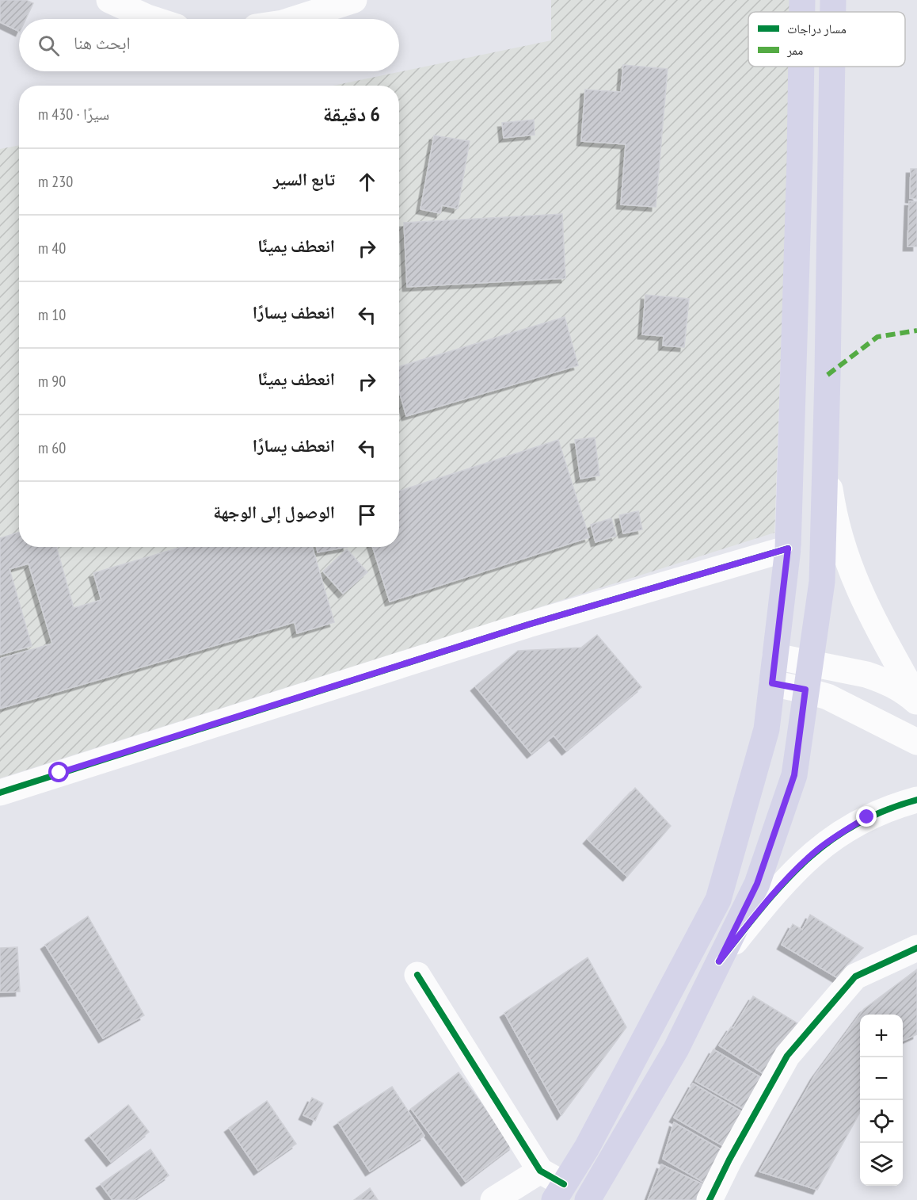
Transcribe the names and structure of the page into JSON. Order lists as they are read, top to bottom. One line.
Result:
{"legend":["مسار دراجات","ممر"],"page":{"search":"ابحث هنا","heading":["6 دقيقة","سيرًا · 430 m"],"list":[["تابع السير","230 m"],["انعطف يمينًا","40 m"],["انعطف يسارًا","10 m"],["انعطف يمينًا","90 m"],["انعطف يسارًا","60 m"],"الوصول إلى الوجهة"],"map_buttons":["+","−"]}}
